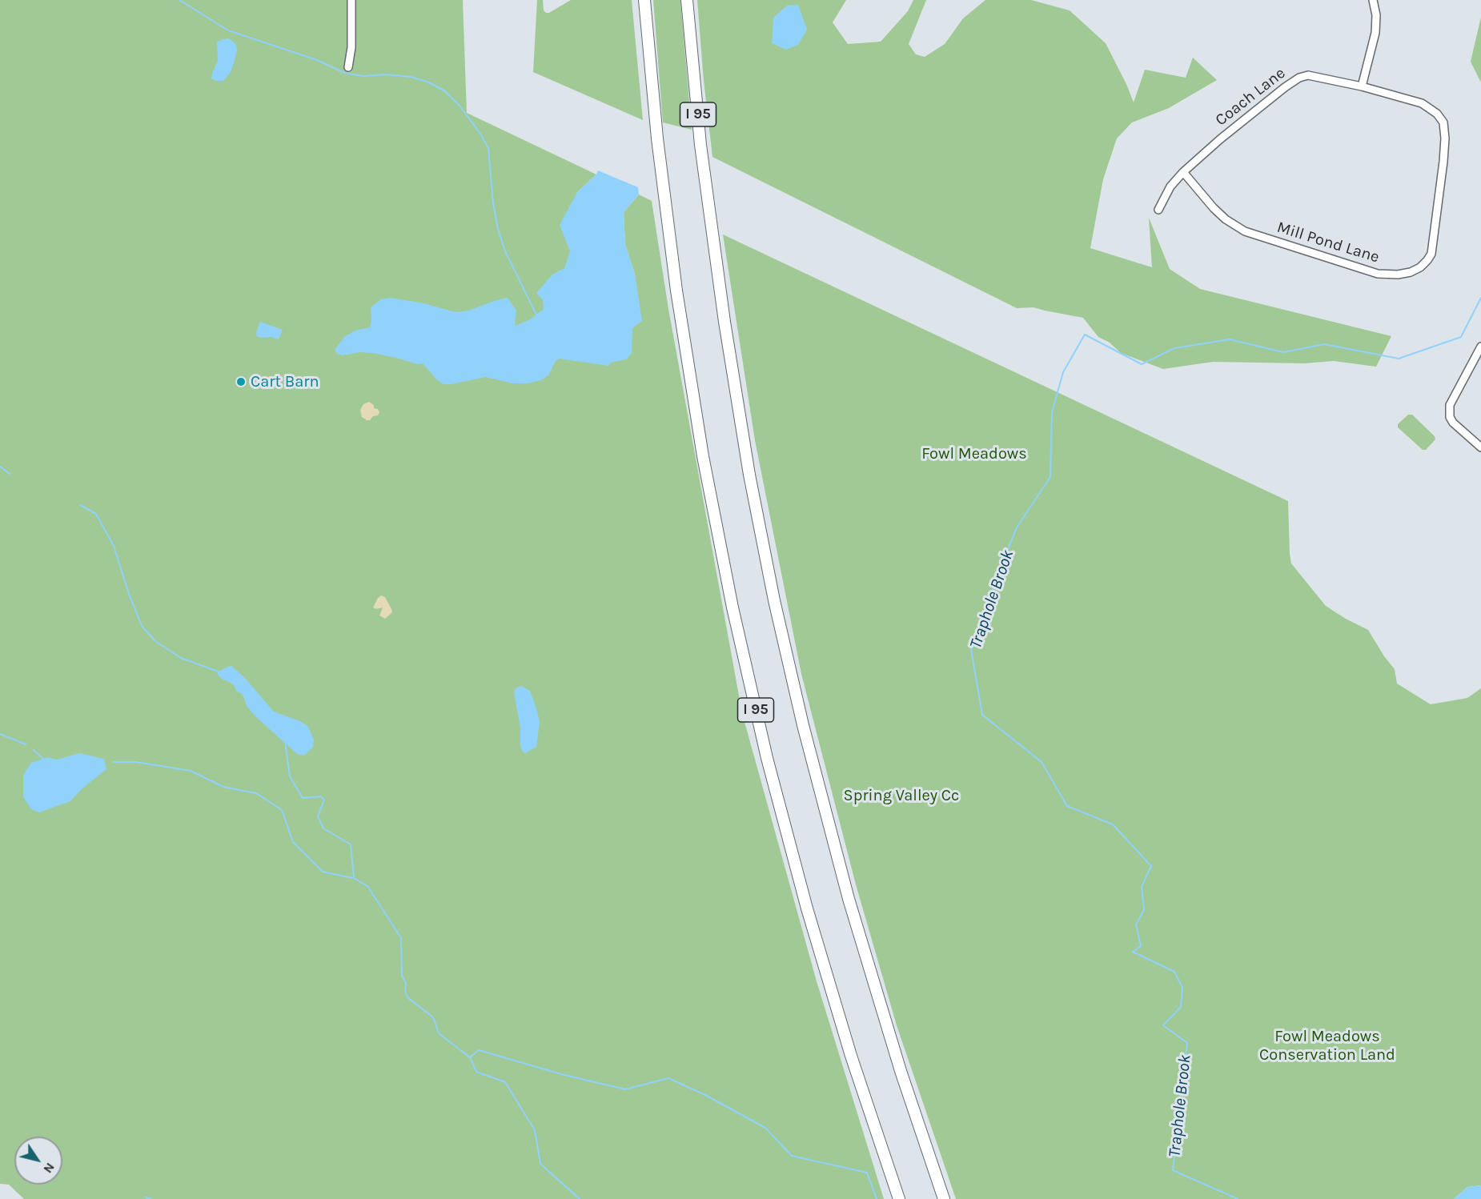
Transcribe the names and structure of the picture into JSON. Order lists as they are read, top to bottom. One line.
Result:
{"streets":{"highway":["I 95"],"street":["Coach Lane","Mill Pond Lane"]},"crossings":[["Coach Lane","Mill Pond Lane"]],"water":["Traphole Brook"],"parks":["Fowl Meadows","Spring Valley Cc","Fowl Meadows Conservation Land"],"places":["Cart Barn"],"north":"bottom right"}
